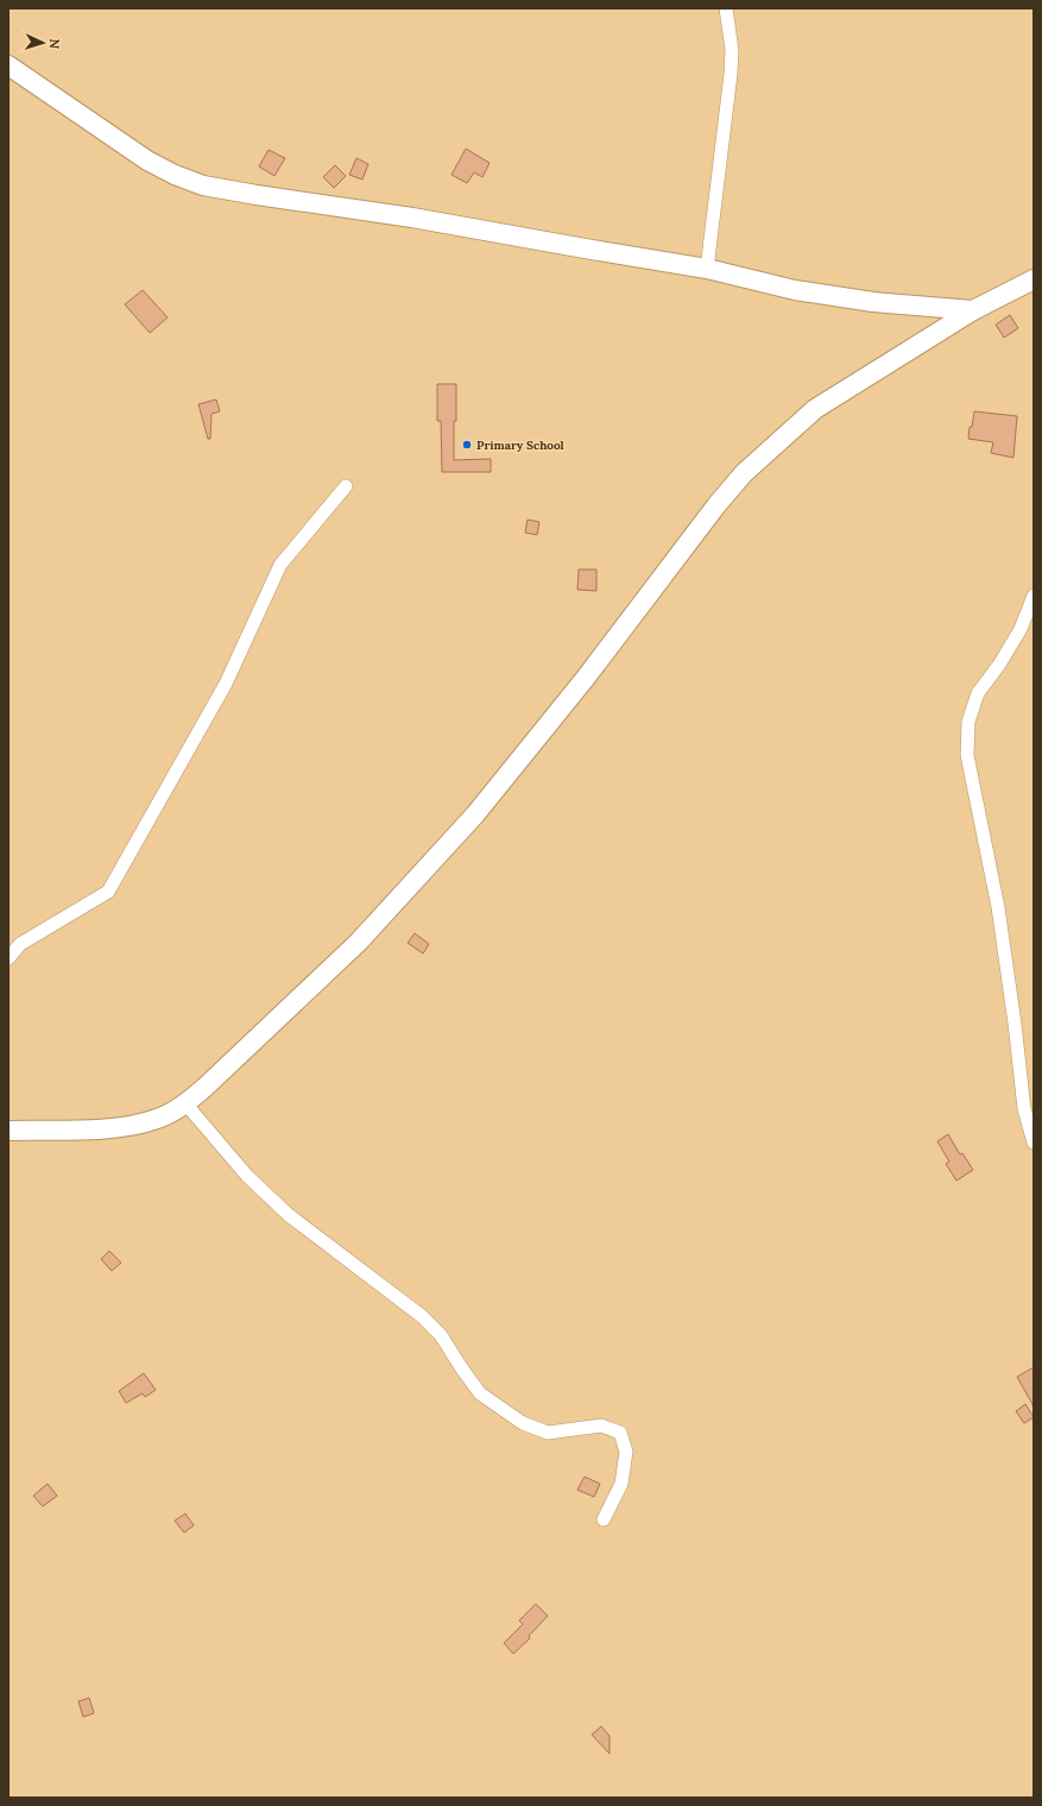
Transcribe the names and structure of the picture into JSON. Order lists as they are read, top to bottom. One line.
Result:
{"places":["Primary School"],"north":"right"}
